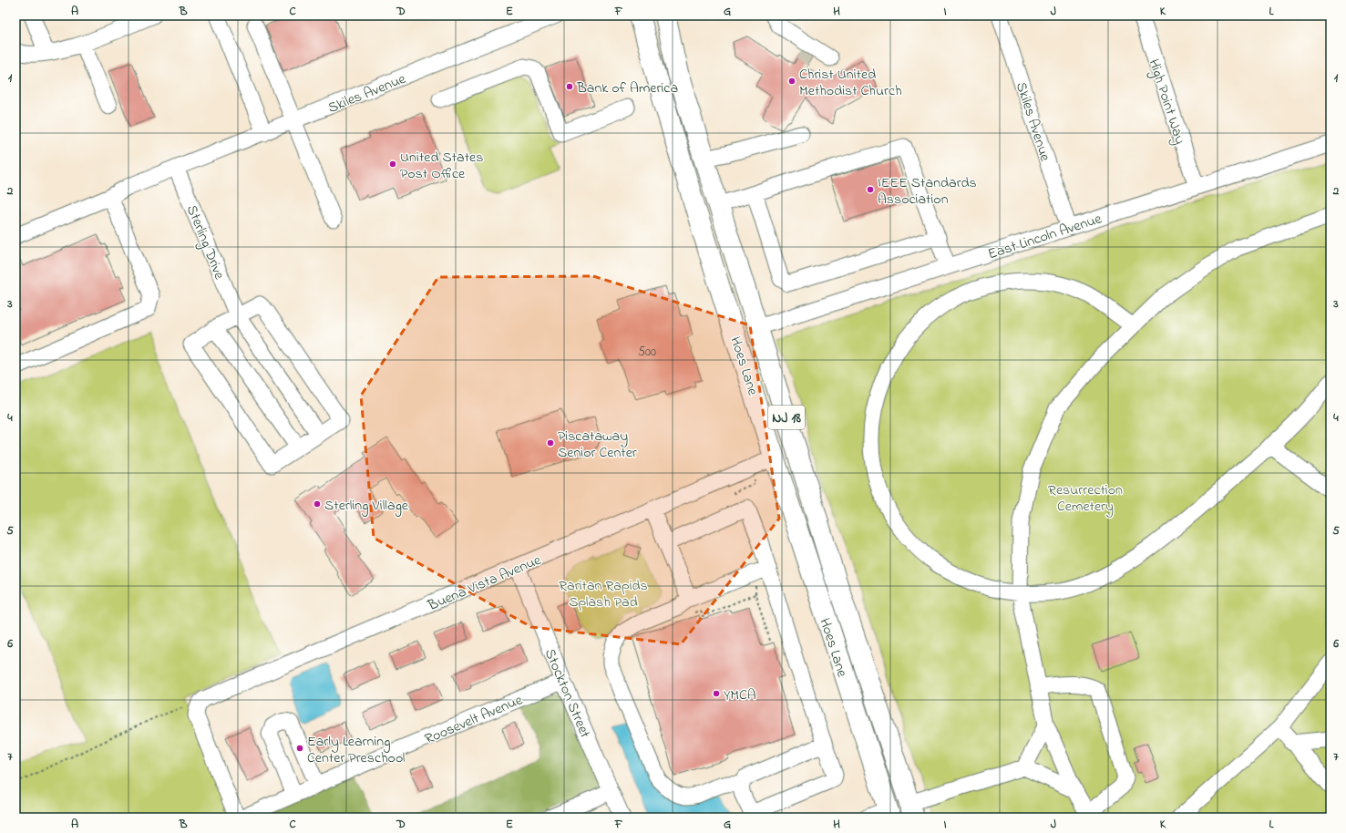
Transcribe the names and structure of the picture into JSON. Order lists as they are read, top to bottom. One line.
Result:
{"streets":{"highway":["Hoes Lane","NJ 18"],"street":["Skiles Avenue","High Point Way","East Lincoln Avenue","Sterling Drive","Buena Vista Avenue","Stockton Street","Roosevelt Avenue"]},"crossings":[["Skiles Avenue","East Lincoln Avenue"],["Skiles Avenue","Sterling Drive"],["High Point Way","East Lincoln Avenue"],["East Lincoln Avenue","Hoes Lane"],["Hoes Lane","Buena Vista Avenue"],["Buena Vista Avenue","Stockton Street"],["Stockton Street","Roosevelt Avenue"]],"parks":["Resurrection Cemetery","Raritan Rapids Splash Pad"],"places":["Christ United Methodist Church","Bank of America","United States Post Office","IEEE Standards Association","Piscataway Senior Center","Sterling Village","YMCA","Early Learning Center Preschool"],"house_numbers":["500"],"grid":{"columns":["A","B","C","D","E","F","G","H","I","J","K","L"],"rows":["1","2","3","4","5","6","7"]}}
